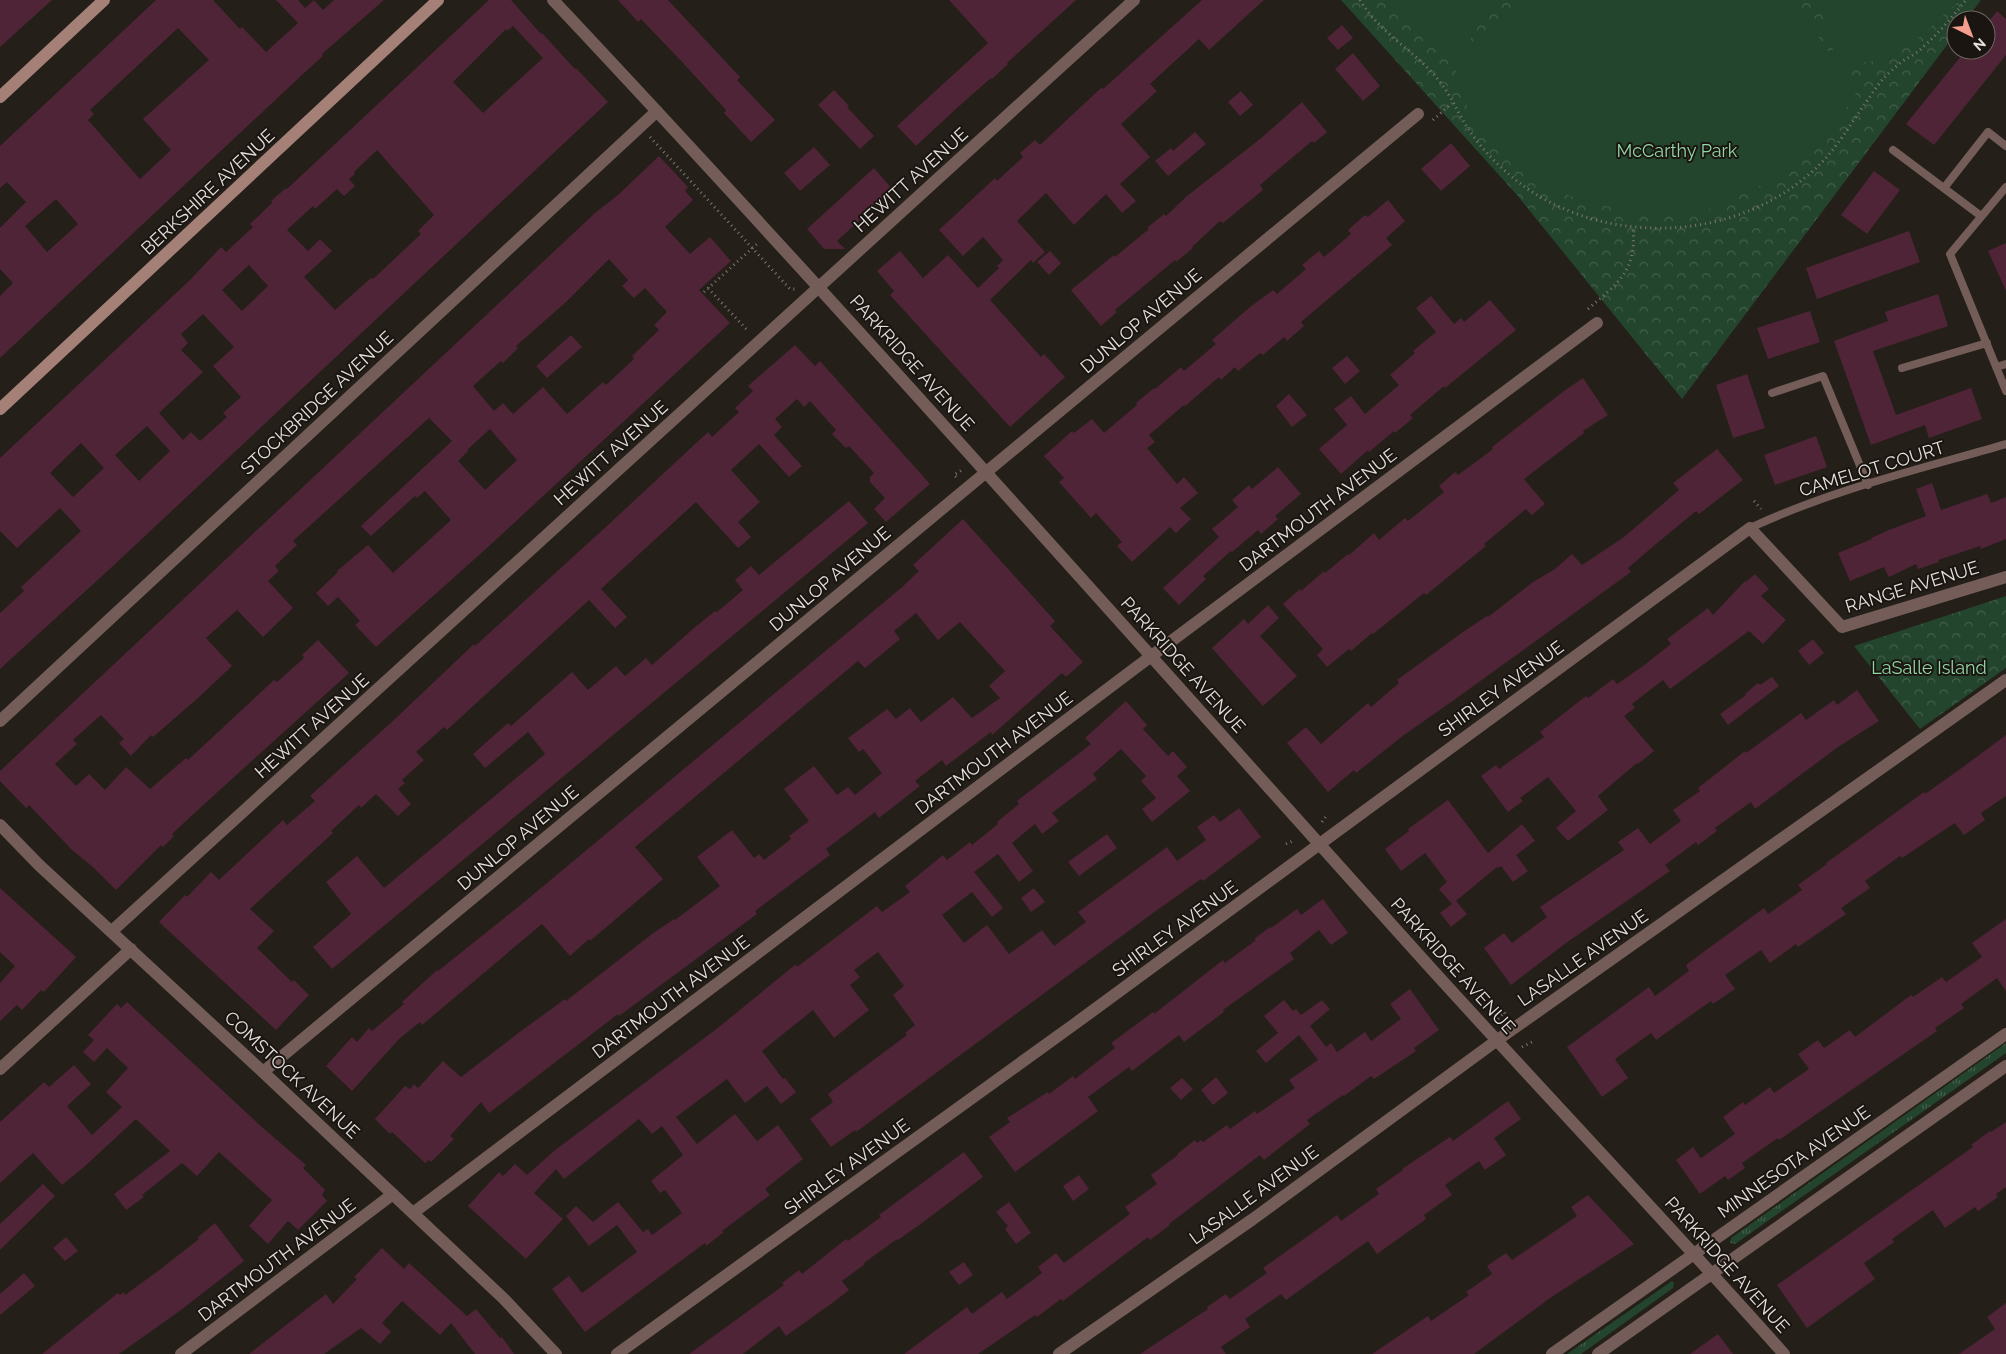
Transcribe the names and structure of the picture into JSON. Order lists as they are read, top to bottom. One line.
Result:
{"streets":{"street":["HEWITT AVENUE","BERKSHIRE AVENUE","DUNLOP AVENUE","PARKRIDGE AVENUE","STOCKBRIDGE AVENUE","DARTMOUTH AVENUE","RANGE AVENUE","SHIRLEY AVENUE","LASALLE AVENUE","COMSTOCK AVENUE","MINNESOTA AVENUE"],"lane":["CAMELOT COURT"]},"crossings":[["HEWITT AVENUE","PARKRIDGE AVENUE"],["HEWITT AVENUE","COMSTOCK AVENUE"],["DUNLOP AVENUE","PARKRIDGE AVENUE"],["DUNLOP AVENUE","COMSTOCK AVENUE"],["PARKRIDGE AVENUE","STOCKBRIDGE AVENUE"],["PARKRIDGE AVENUE","DARTMOUTH AVENUE"],["PARKRIDGE AVENUE","SHIRLEY AVENUE"],["PARKRIDGE AVENUE","LASALLE AVENUE"],["PARKRIDGE AVENUE","MINNESOTA AVENUE"],["CAMELOT COURT","RANGE AVENUE"],["CAMELOT COURT","SHIRLEY AVENUE"],["DARTMOUTH AVENUE","COMSTOCK AVENUE"],["RANGE AVENUE","SHIRLEY AVENUE"]],"parks":["McCarthy Park","LaSalle Island"],"north":"bottom right"}
